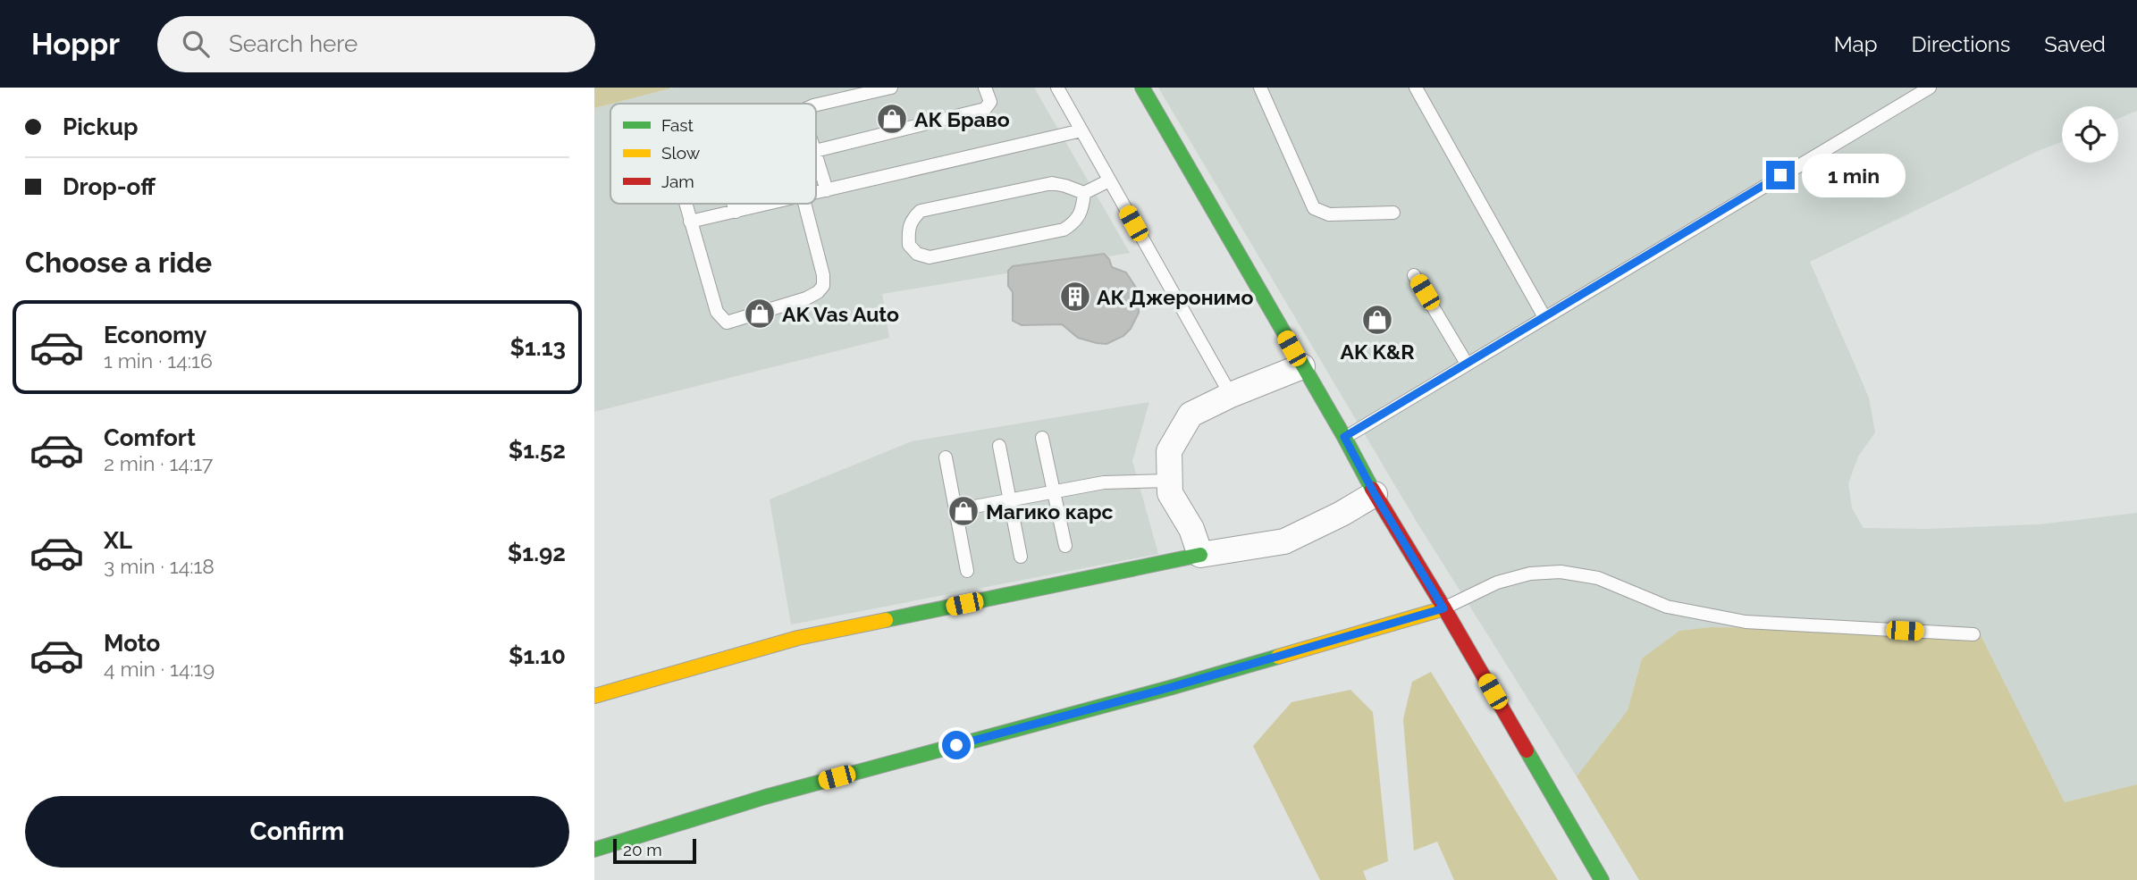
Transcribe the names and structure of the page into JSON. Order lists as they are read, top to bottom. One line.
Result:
{"places":{"shop":["АК Браво","AK Vas Auto","AK K&R","Магико карс"],"building":["АК Джеронимо"]},"legend":["Fast","Slow","Jam"],"scale_bar":"20 m","page":{"header":"Hoppr","search":"Search here","nav":["Map","Directions","Saved"],"banner":["Pickup","Drop-off"],"bubble":"1 min","heading":"Choose a ride","list":[{"name":"Economy","note":"1 min · 14:16","value":"$1.13"},{"name":"Comfort","note":"2 min · 14:17","value":"$1.52"},{"name":"XL","note":"3 min · 14:18","value":"$1.92"},{"name":"Moto","note":"4 min · 14:19","value":"$1.10"}],"buttons":"Confirm","scale":"20 m"}}
